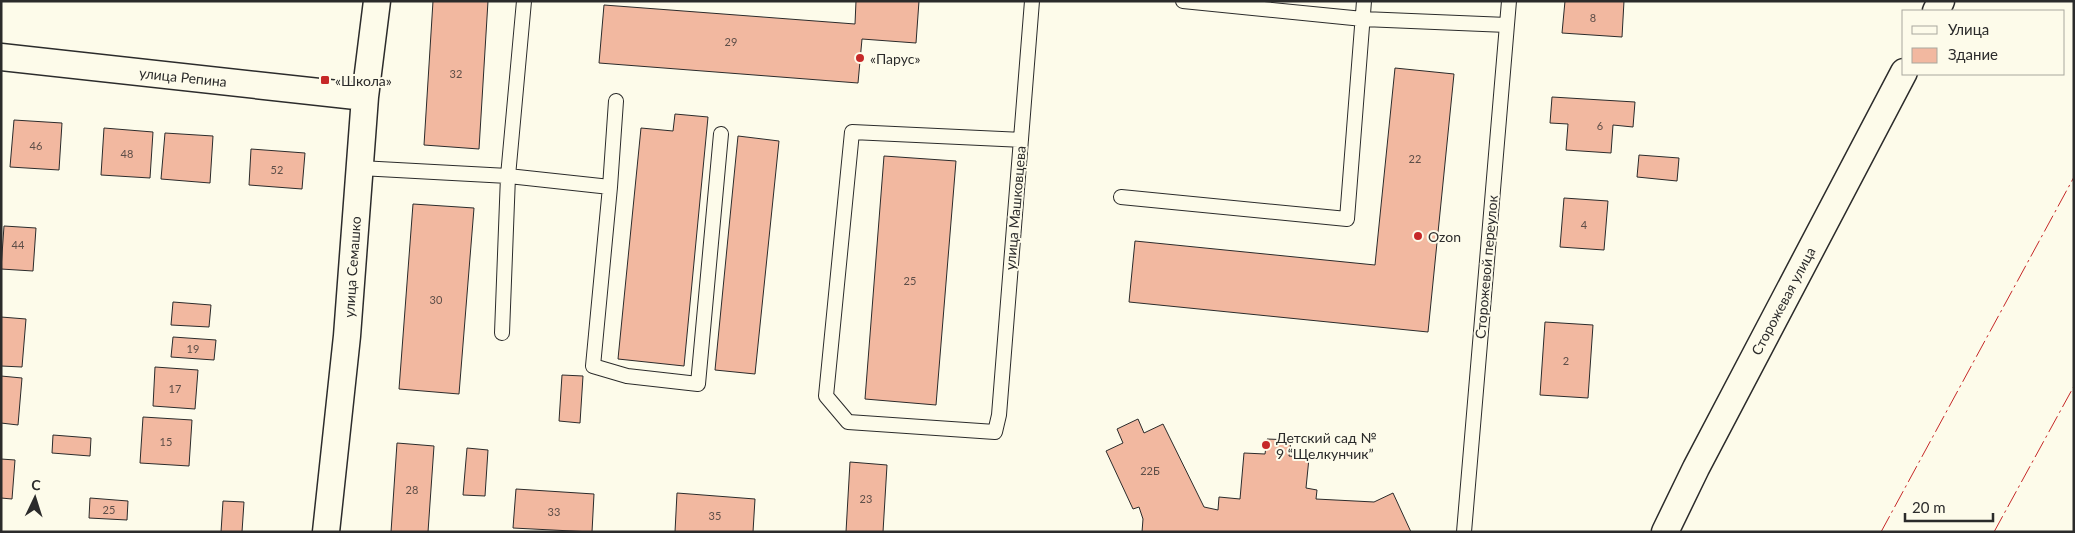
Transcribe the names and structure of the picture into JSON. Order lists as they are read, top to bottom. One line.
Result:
{"streets":{"street":["улица Репина","улица Семашко","Сторожевая улица"],"lane":["улица Машковцева","Сторожевой переулок"]},"crossings":[["улица Репина","улица Семашко"]],"places":{"other":["«Парус»","Ozon","Детский сад № 9 “Щелкунчик”"],"transit":["«Школа»"]},"house_numbers":["8","29","32","6","46","48","22","52","4","44","25","30","19","2","17","15","22Б","28","23","25","33","35"],"legend":["Улица","Здание"],"scale_bar":"20 m","north":"top"}
